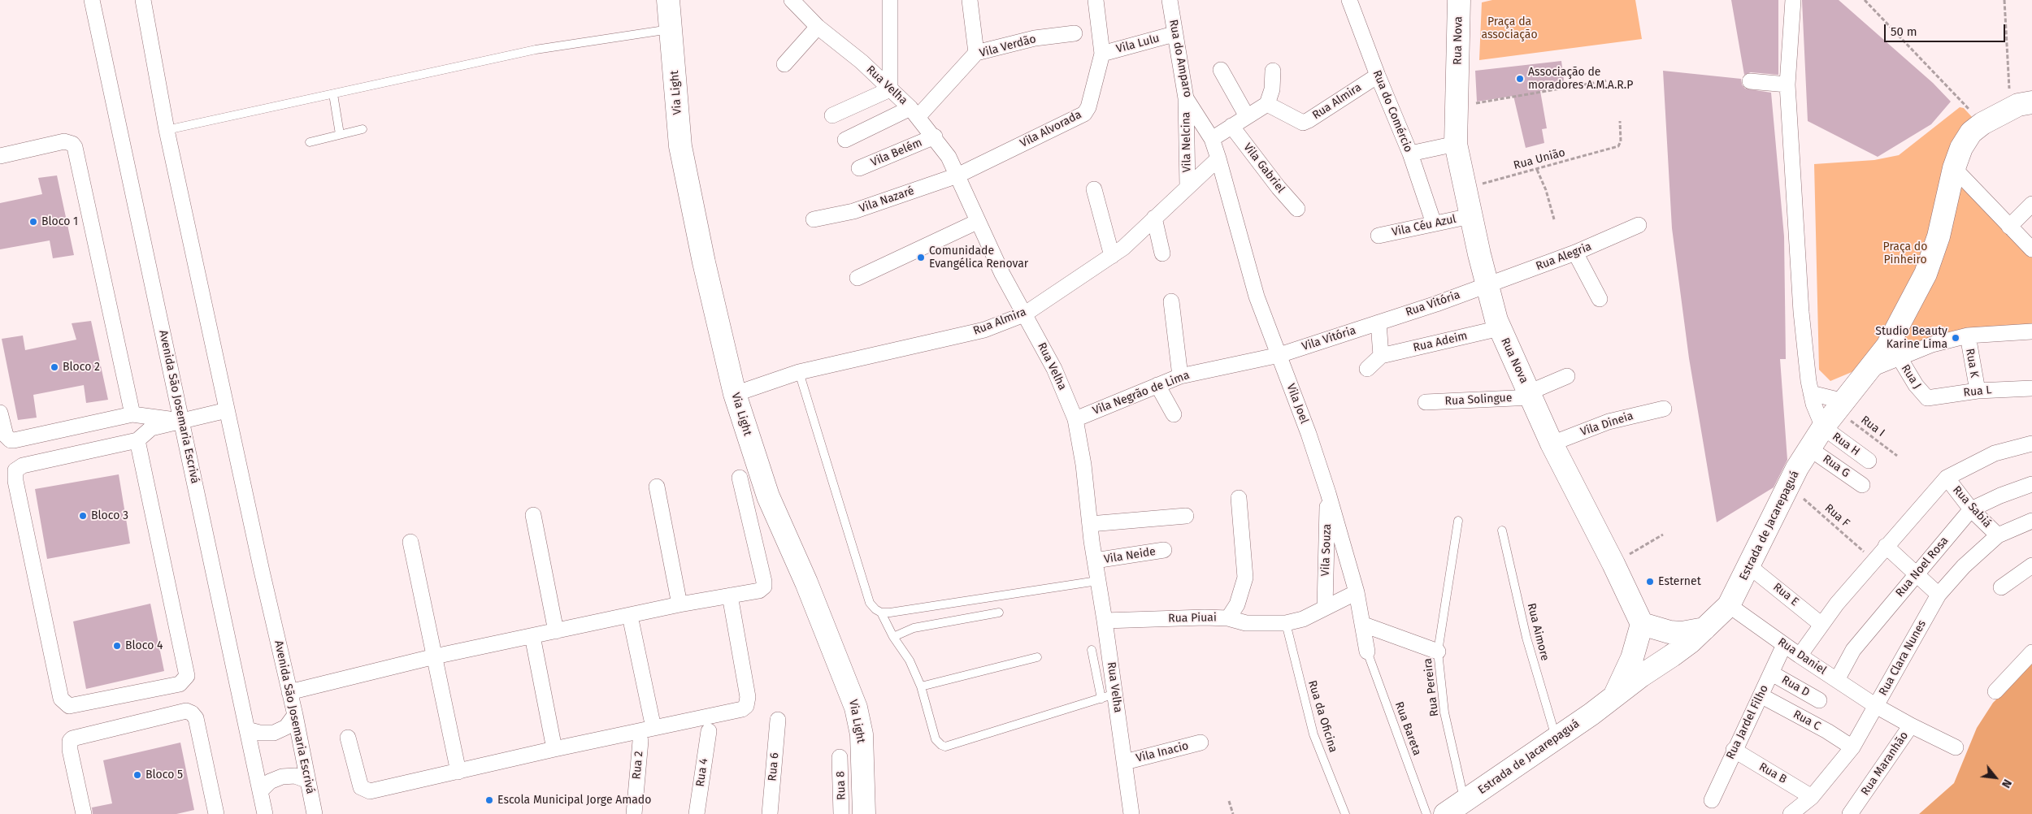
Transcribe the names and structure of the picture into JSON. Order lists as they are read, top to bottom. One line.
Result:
{"streets":{"street":["Rua Nova","Vila Lulu","Vila Verdão","Rua do Amparo","Rua Velha","Via Light","Rua Almira","Rua do Comércio","Vila Alvorada","Vila Nelcina","Vila Belém","Vila Gabriel","Vila Nazaré","Vila Céu Azul","Rua Alegria","Rua Vitória","Vila Vitória","Rua Adeim","Rua K","Rua J","Rua L","Vila Negrão de Lima","Rua Solingue","Vila Joel","Avenida São Josemaria Escrivá","Vila Dineia","Rua H","Rua G","Rua Sabiá","Estrada de Jacarepaguá","Vila Souza","Vila Neide","Rua Noel Rosa","Rua E","Rua Piuai","Rua Daniel","Rua Clara Nunes","Rua D","Rua C","Rua Jardel Filho","Vila Inacio","Rua Maranhão","Rua 2","Rua 6","Rua 4","Rua B","Rua 8"],"lane":["Rua Aimore","Rua Pereira","Rua da Oficina","Rua Bareta"],"path":["Rua União","Rua I","Rua F"]},"crossings":[["Rua Nova","Rua União"],["Rua Nova","Vila Céu Azul"],["Rua Nova","Rua Alegria"],["Rua Nova","Rua Vitória"],["Rua Nova","Rua Adeim"],["Rua Nova","Rua Solingue"],["Rua Nova","Vila Dineia"],["Vila Lulu","Rua do Amparo"],["Vila Lulu","Vila Alvorada"],["Vila Verdão","Rua Velha"],["Rua do Amparo","Rua Almira"],["Rua do Amparo","Vila Nelcina"],["Rua do Amparo","Vila Joel"],["Rua Velha","Rua Almira"],["Rua Velha","Vila Alvorada"],["Rua Velha","Vila Belém"],["Rua Velha","Vila Nazaré"],["Rua Velha","Vila Negrão de Lima"],["Rua Velha","Vila Neide"],["Rua Velha","Rua Piuai"],["Rua Velha","Vila Inacio"],["Via Light","Rua Almira"],["Rua Almira","Rua do Comércio"],["Rua Almira","Vila Nelcina"],["Rua Almira","Vila Joel"],["Rua do Comércio","Vila Céu Azul"],["Vila Alvorada","Vila Nazaré"],["Rua Alegria","Rua Vitória"],["Rua Vitória","Vila Vitória"],["Vila Vitória","Vila Negrão de Lima"],["Vila Vitória","Vila Joel"],["Rua K","Rua L"],["Rua J","Rua L"],["Vila Negrão de Lima","Vila Joel"],["Vila Joel","Vila Souza"],["Vila Joel","Rua Bareta"],["Rua I","Estrada de Jacarepaguá"],["Rua H","Estrada de Jacarepaguá"],["Rua G","Estrada de Jacarepaguá"],["Rua Sabiá","Rua Noel Rosa"],["Rua Sabiá","Rua Clara Nunes"],["Rua F","Estrada de Jacarepaguá"],["Estrada de Jacarepaguá","Rua E"],["Estrada de Jacarepaguá","Rua Aimore"],["Estrada de Jacarepaguá","Rua Daniel"],["Estrada de Jacarepaguá","Rua Pereira"],["Rua Noel Rosa","Rua Daniel"],["Rua Daniel","Rua Clara Nunes"],["Rua Daniel","Rua Jardel Filho"],["Rua Daniel","Rua Maranhão"],["Rua Clara Nunes","Rua C"],["Rua Clara Nunes","Rua Maranhão"],["Rua Clara Nunes","Rua B"],["Rua D","Rua Jardel Filho"],["Rua C","Rua Jardel Filho"],["Rua Jardel Filho","Rua B"]],"parks":["Praça da associação","Praça do Pinheiro"],"places":["Associação de moradores A.M.A.R.P","Bloco 1","Comunidade Evangélica Renovar","Studio Beauty Karine Lima","Bloco 2","Bloco 3","Esternet","Bloco 4","Bloco 5","Escola Municipal Jorge Amado"],"scale_bar":"50 m","north":"bottom right"}
